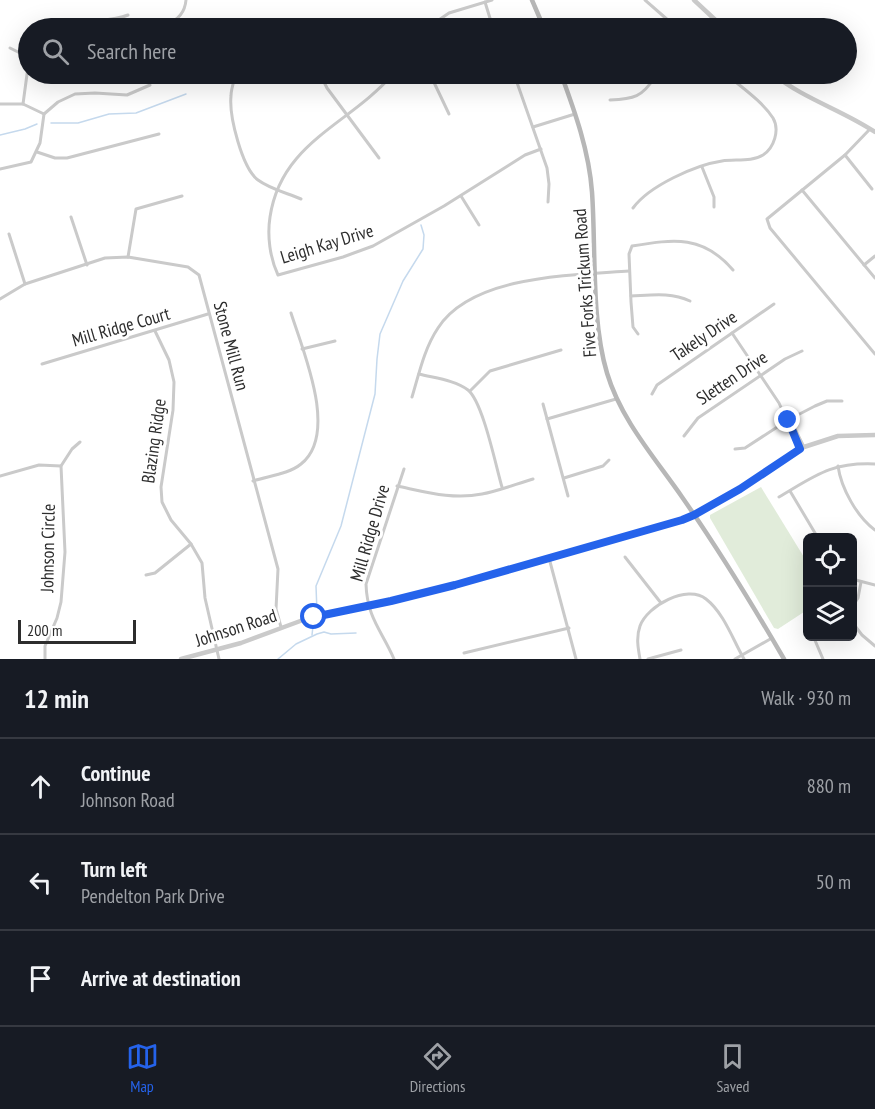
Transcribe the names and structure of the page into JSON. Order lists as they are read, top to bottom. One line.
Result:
{"streets":{"main road":["Five Forks Trickum Road"],"street":["Leigh Kay Drive","Mill Ridge Court","Takely Drive","Stone Mill Run","Sletten Drive","Blazing Ridge","Mill Ridge Drive","Johnson Circle","Johnson Road"]},"crossings":[["Five Forks Trickum Road","Johnson Road"],["Mill Ridge Court","Stone Mill Run"],["Mill Ridge Court","Blazing Ridge"],["Stone Mill Run","Johnson Road"],["Blazing Ridge","Johnson Road"],["Mill Ridge Drive","Johnson Road"]],"scale_bar":"200 m","page":{"search":"Search here","scale":"200 m","heading":["12 min","Walk · 930 m"],"list":[["Continue","Johnson Road","880 m"],["Turn left","Pendelton Park Drive","50 m"],"Arrive at destination"],"nav":["Map","Directions","Saved"]}}
